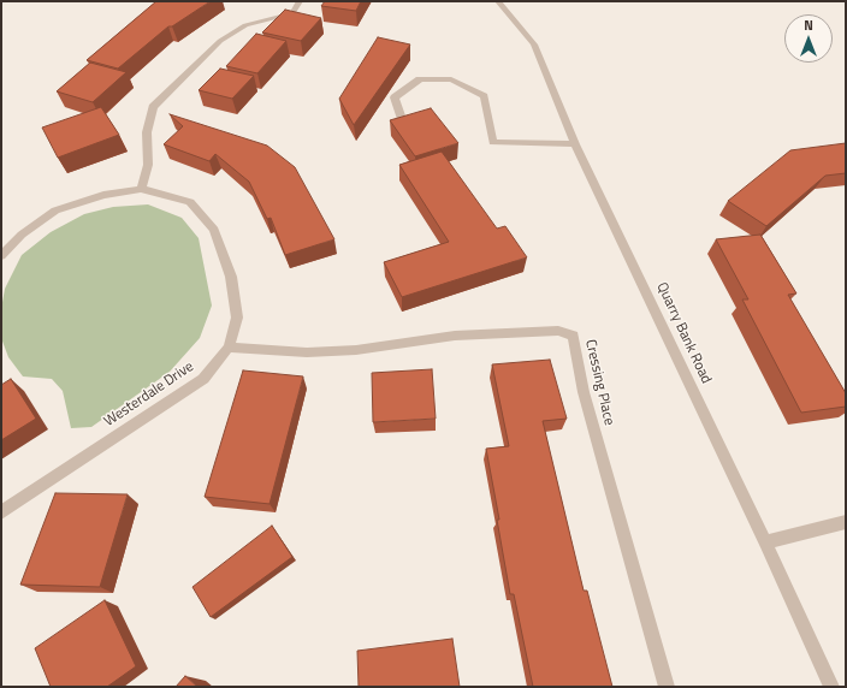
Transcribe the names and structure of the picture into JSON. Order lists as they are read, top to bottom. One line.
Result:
{"streets":{"street":["Quarry Bank Road","Cressing Place","Westerdale Drive"]},"crossings":[["Cressing Place","Westerdale Drive"]],"north":"top"}
